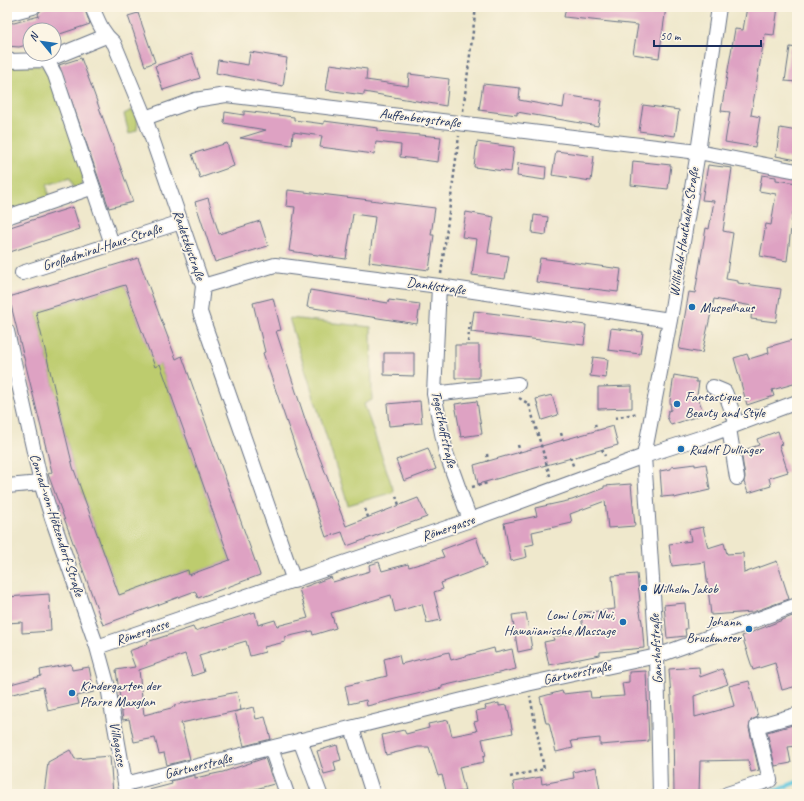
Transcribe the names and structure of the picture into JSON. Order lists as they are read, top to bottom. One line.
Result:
{"streets":{"street":["Auffenbergstraße","Willibald-Hauthaler-Straße","Radetzkystraße","Großadmiral-Haus-Straße","Danklstraße","Tegetthoffstraße","Conrad-von-Hötzendorf-Straße","Römergasse","Ganshofstraße","Gärtnerstraße","Villagasse"]},"crossings":[["Auffenbergstraße","Willibald-Hauthaler-Straße"],["Auffenbergstraße","Radetzkystraße"],["Willibald-Hauthaler-Straße","Danklstraße"],["Willibald-Hauthaler-Straße","Römergasse"],["Willibald-Hauthaler-Straße","Ganshofstraße"],["Radetzkystraße","Großadmiral-Haus-Straße"],["Radetzkystraße","Danklstraße"],["Radetzkystraße","Römergasse"],["Danklstraße","Tegetthoffstraße"],["Tegetthoffstraße","Römergasse"],["Conrad-von-Hötzendorf-Straße","Römergasse"],["Conrad-von-Hötzendorf-Straße","Villagasse"],["Römergasse","Ganshofstraße"],["Römergasse","Villagasse"],["Ganshofstraße","Gärtnerstraße"],["Gärtnerstraße","Villagasse"]],"places":["Muspelhaus","Fantastique - Beauty and Style","Rudolf Dullinger","Wilhelm Jakob","Lomi Lomi Nui, Hawaiianische Massage","Johann Bruckmoser","Kindergarten der Pfarre Maxglan"],"scale_bar":"50 m","north":"top left"}
